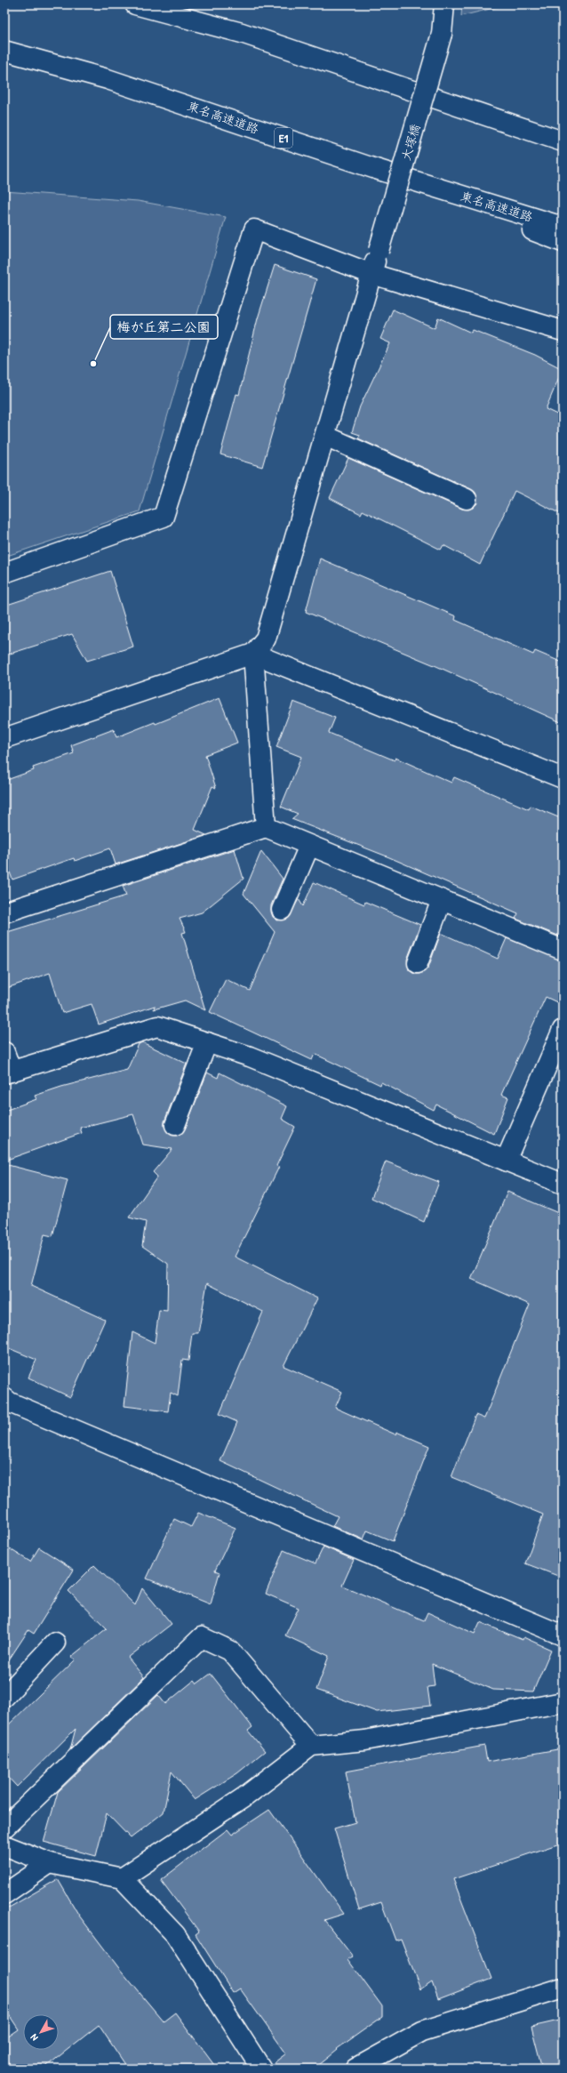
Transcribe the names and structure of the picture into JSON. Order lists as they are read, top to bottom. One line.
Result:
{"streets":{"main road":["東名高速道路","E1","大塚橋"]},"places":["梅が丘第二公園"],"north":"bottom left"}
